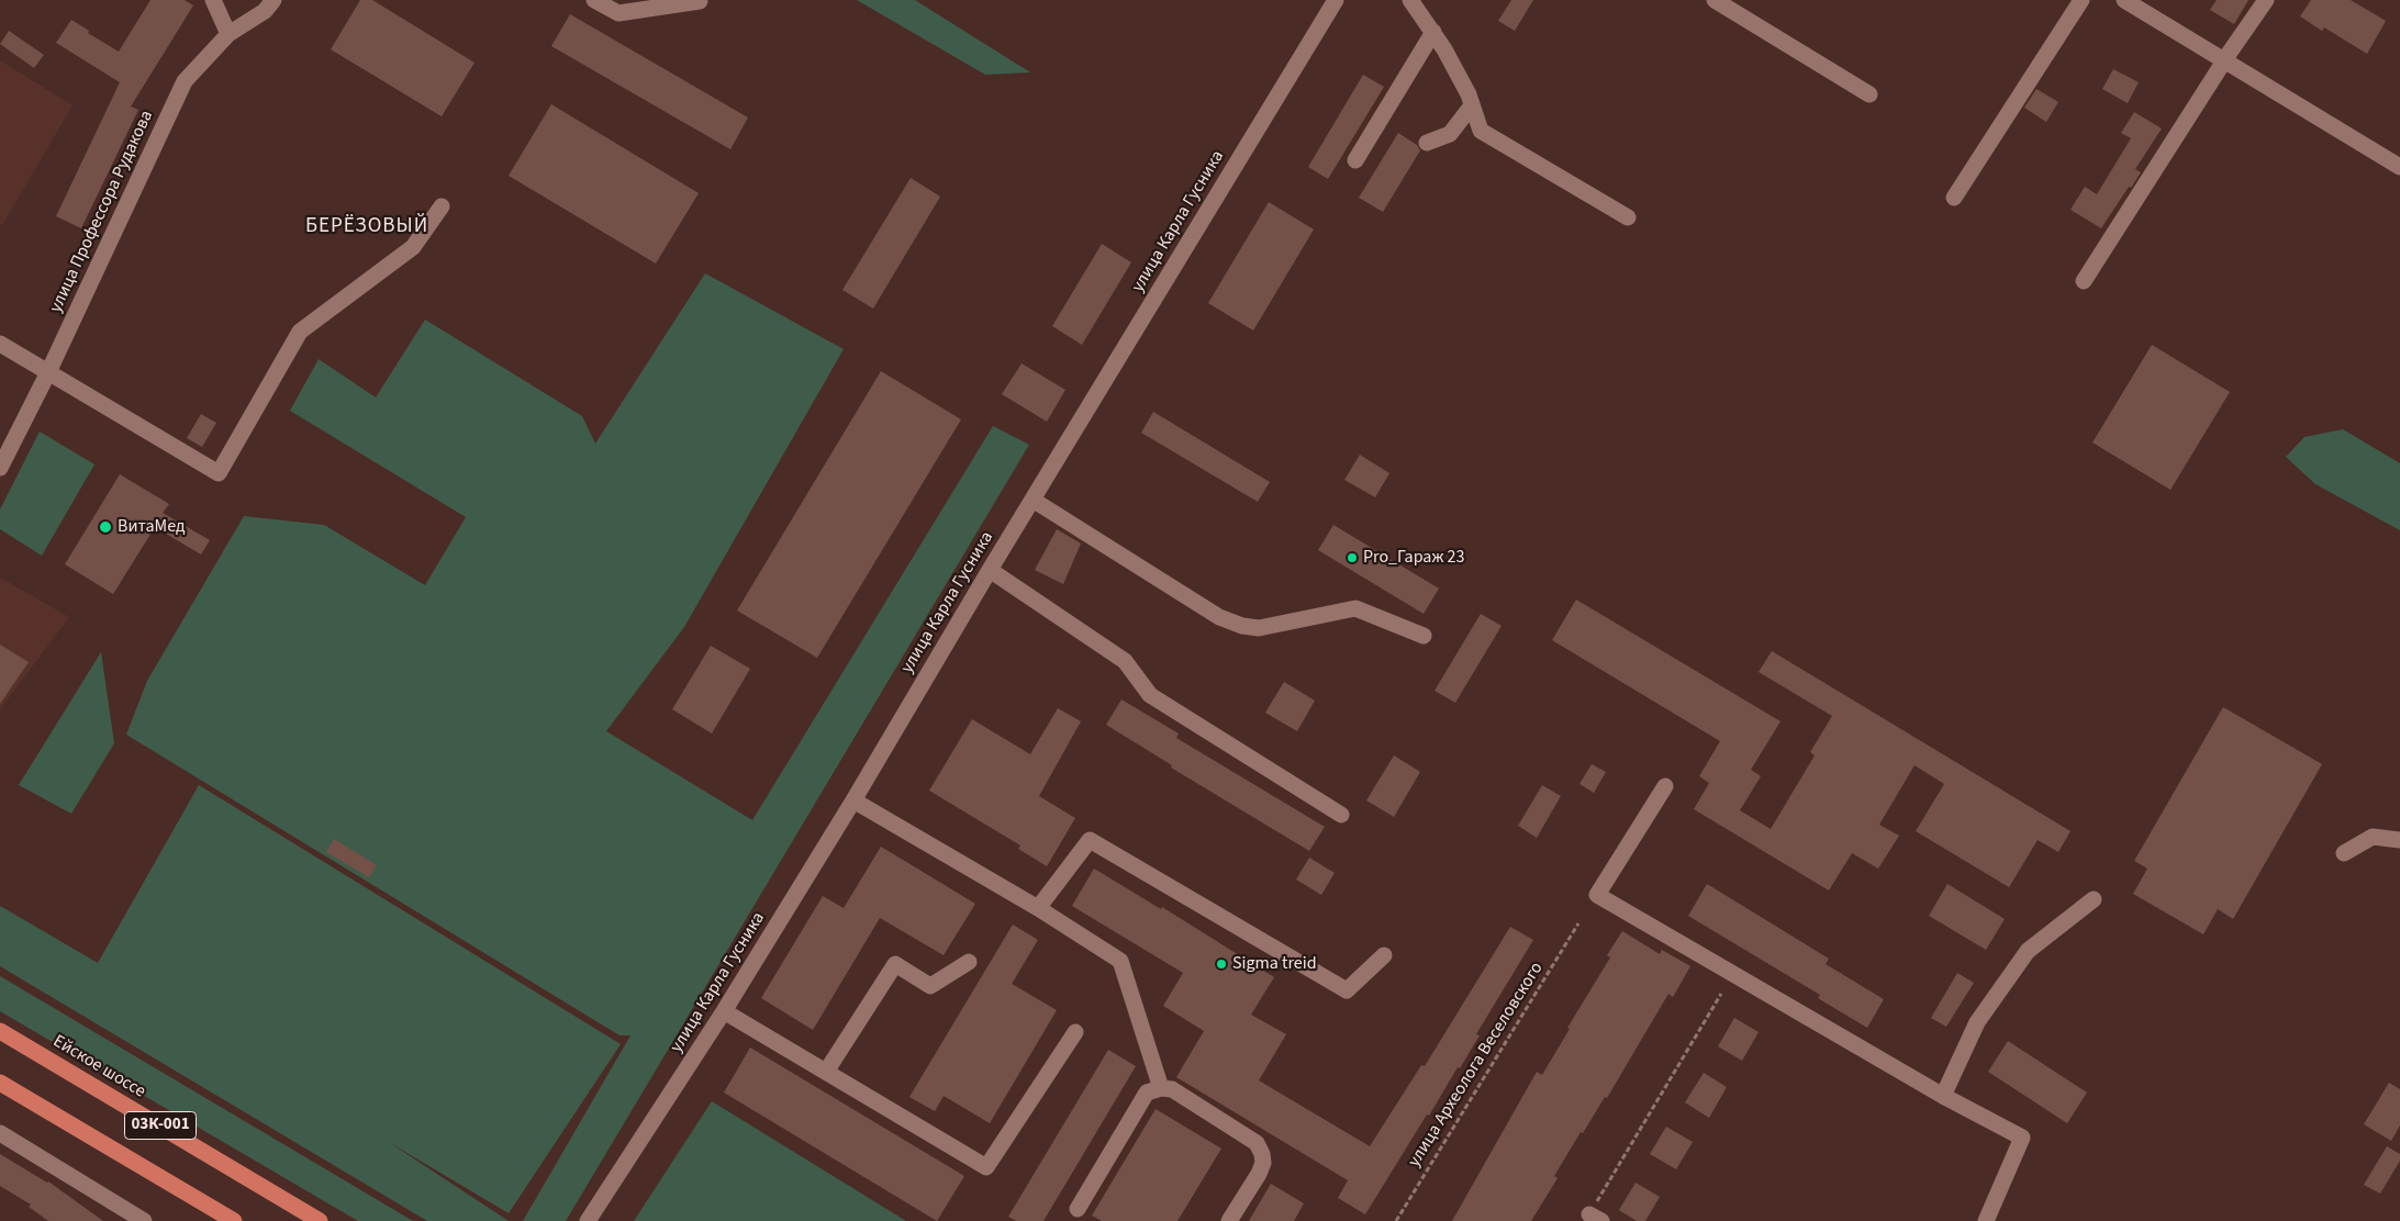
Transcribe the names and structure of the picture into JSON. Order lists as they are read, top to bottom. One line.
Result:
{"streets":{"main road":["Ейское шоссе","03К-001"],"street":["улица Профессора Рудакова","улица Карла Гусника"],"path":["улица Археолога Веселовского"]},"districts":["БЕРЁЗОВЫЙ"],"places":["ВитаMед","Pro_Гараж 23","Sigma treid"]}
